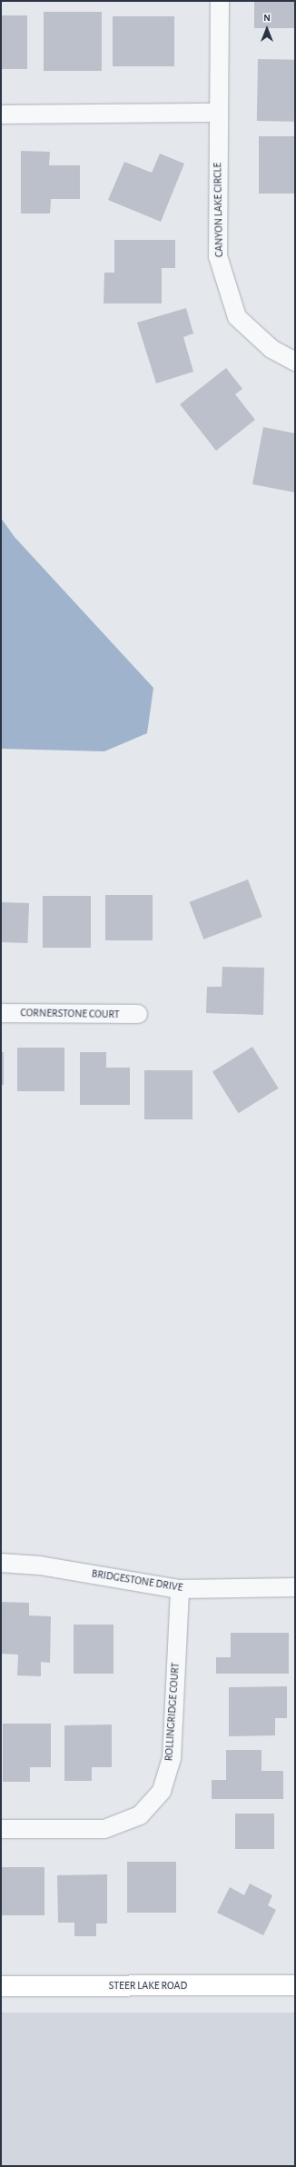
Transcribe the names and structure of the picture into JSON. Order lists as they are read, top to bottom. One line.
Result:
{"streets":{"street":["CANYON LAKE CIRCLE","CORNERSTONE COURT","BRIDGESTONE DRIVE","ROLLINGRIDGE COURT","STEER LAKE ROAD"]},"crossings":[["BRIDGESTONE DRIVE","ROLLINGRIDGE COURT"]],"north":"top"}
